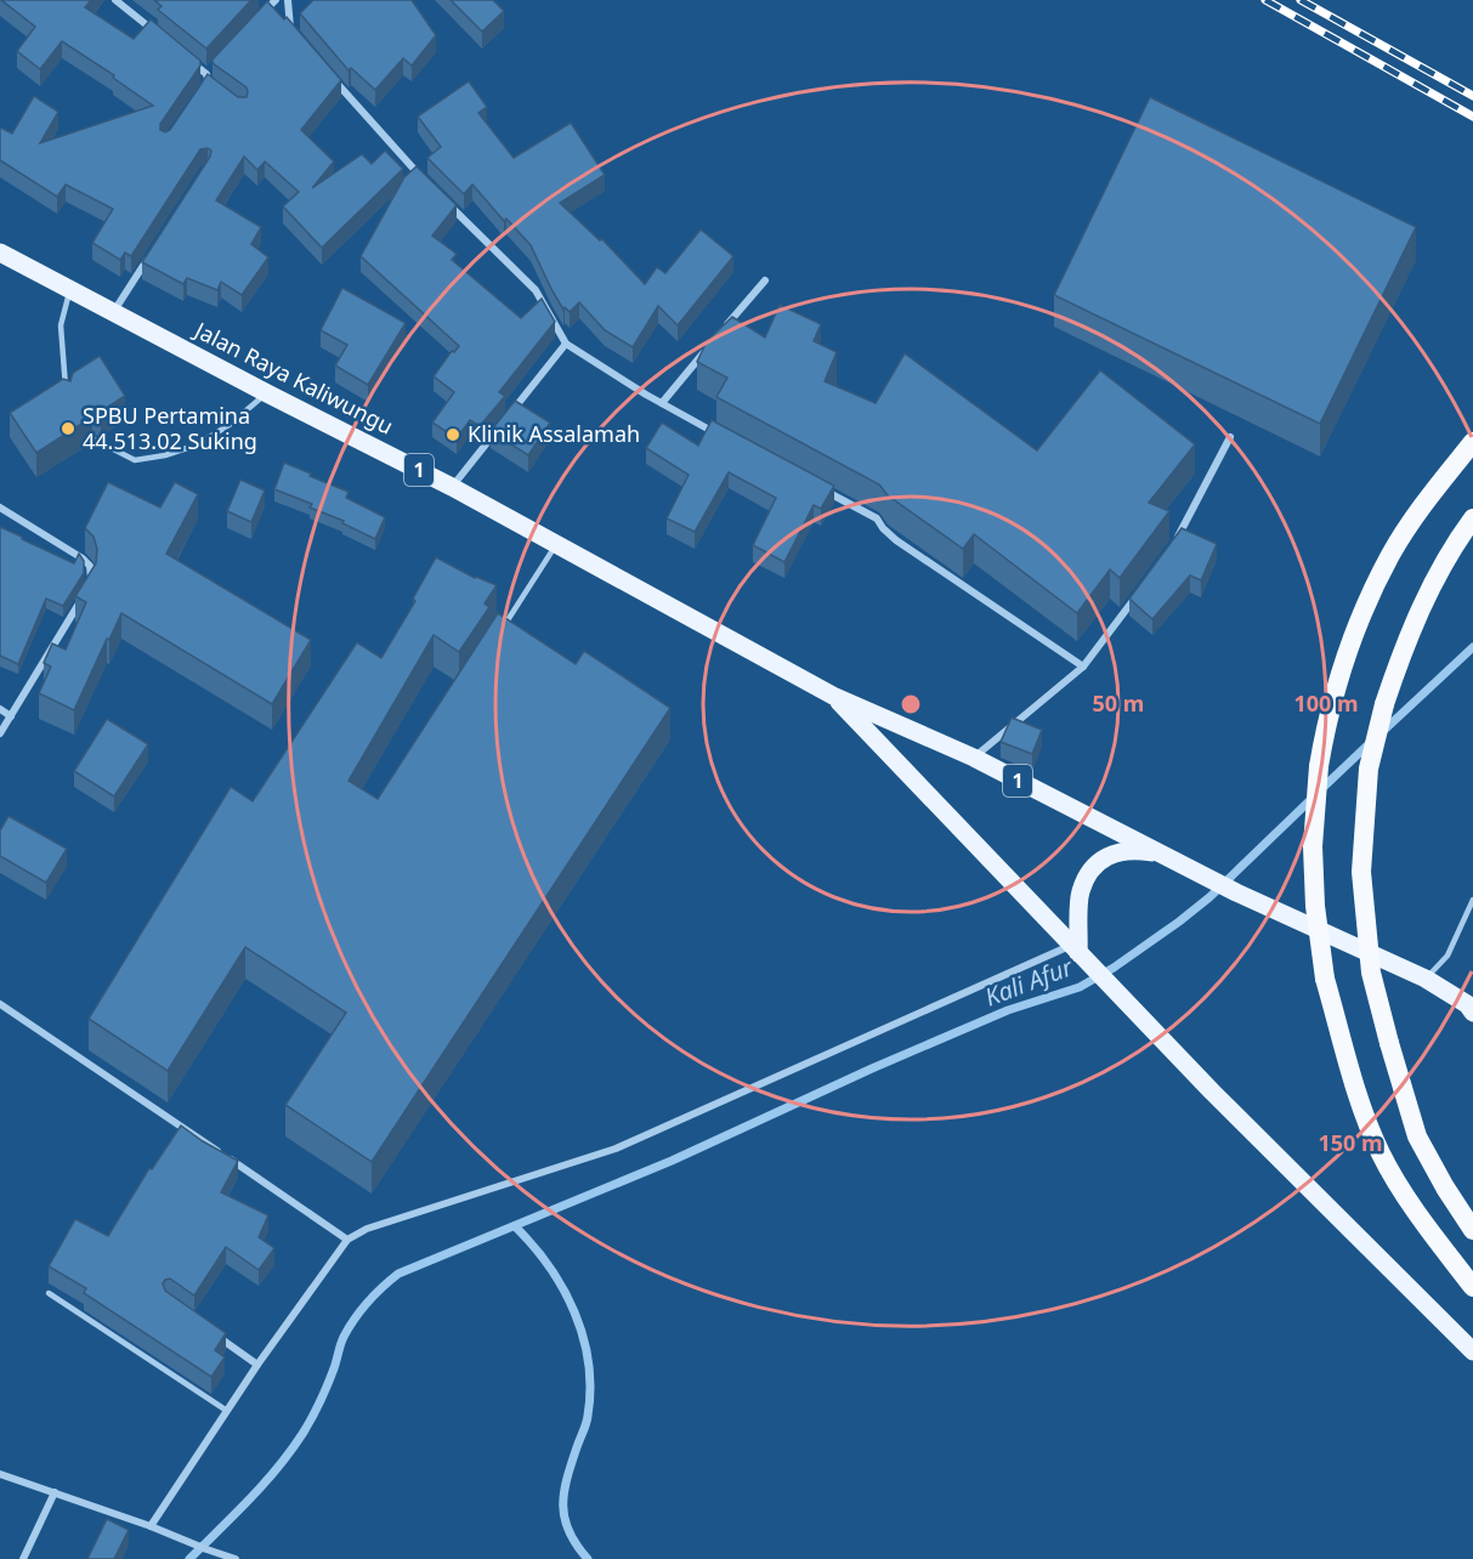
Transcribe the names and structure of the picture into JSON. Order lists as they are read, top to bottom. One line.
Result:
{"streets":{"main road":["Jalan Raya Kaliwungu","1"]},"crossings":[["Jalan Raya Kaliwungu","1"]],"water":["Kali Afur"],"places":["SPBU Pertamina 44.513.02 Suking","Klinik Assalamah"],"rings":["50 m","100 m","150 m"]}
